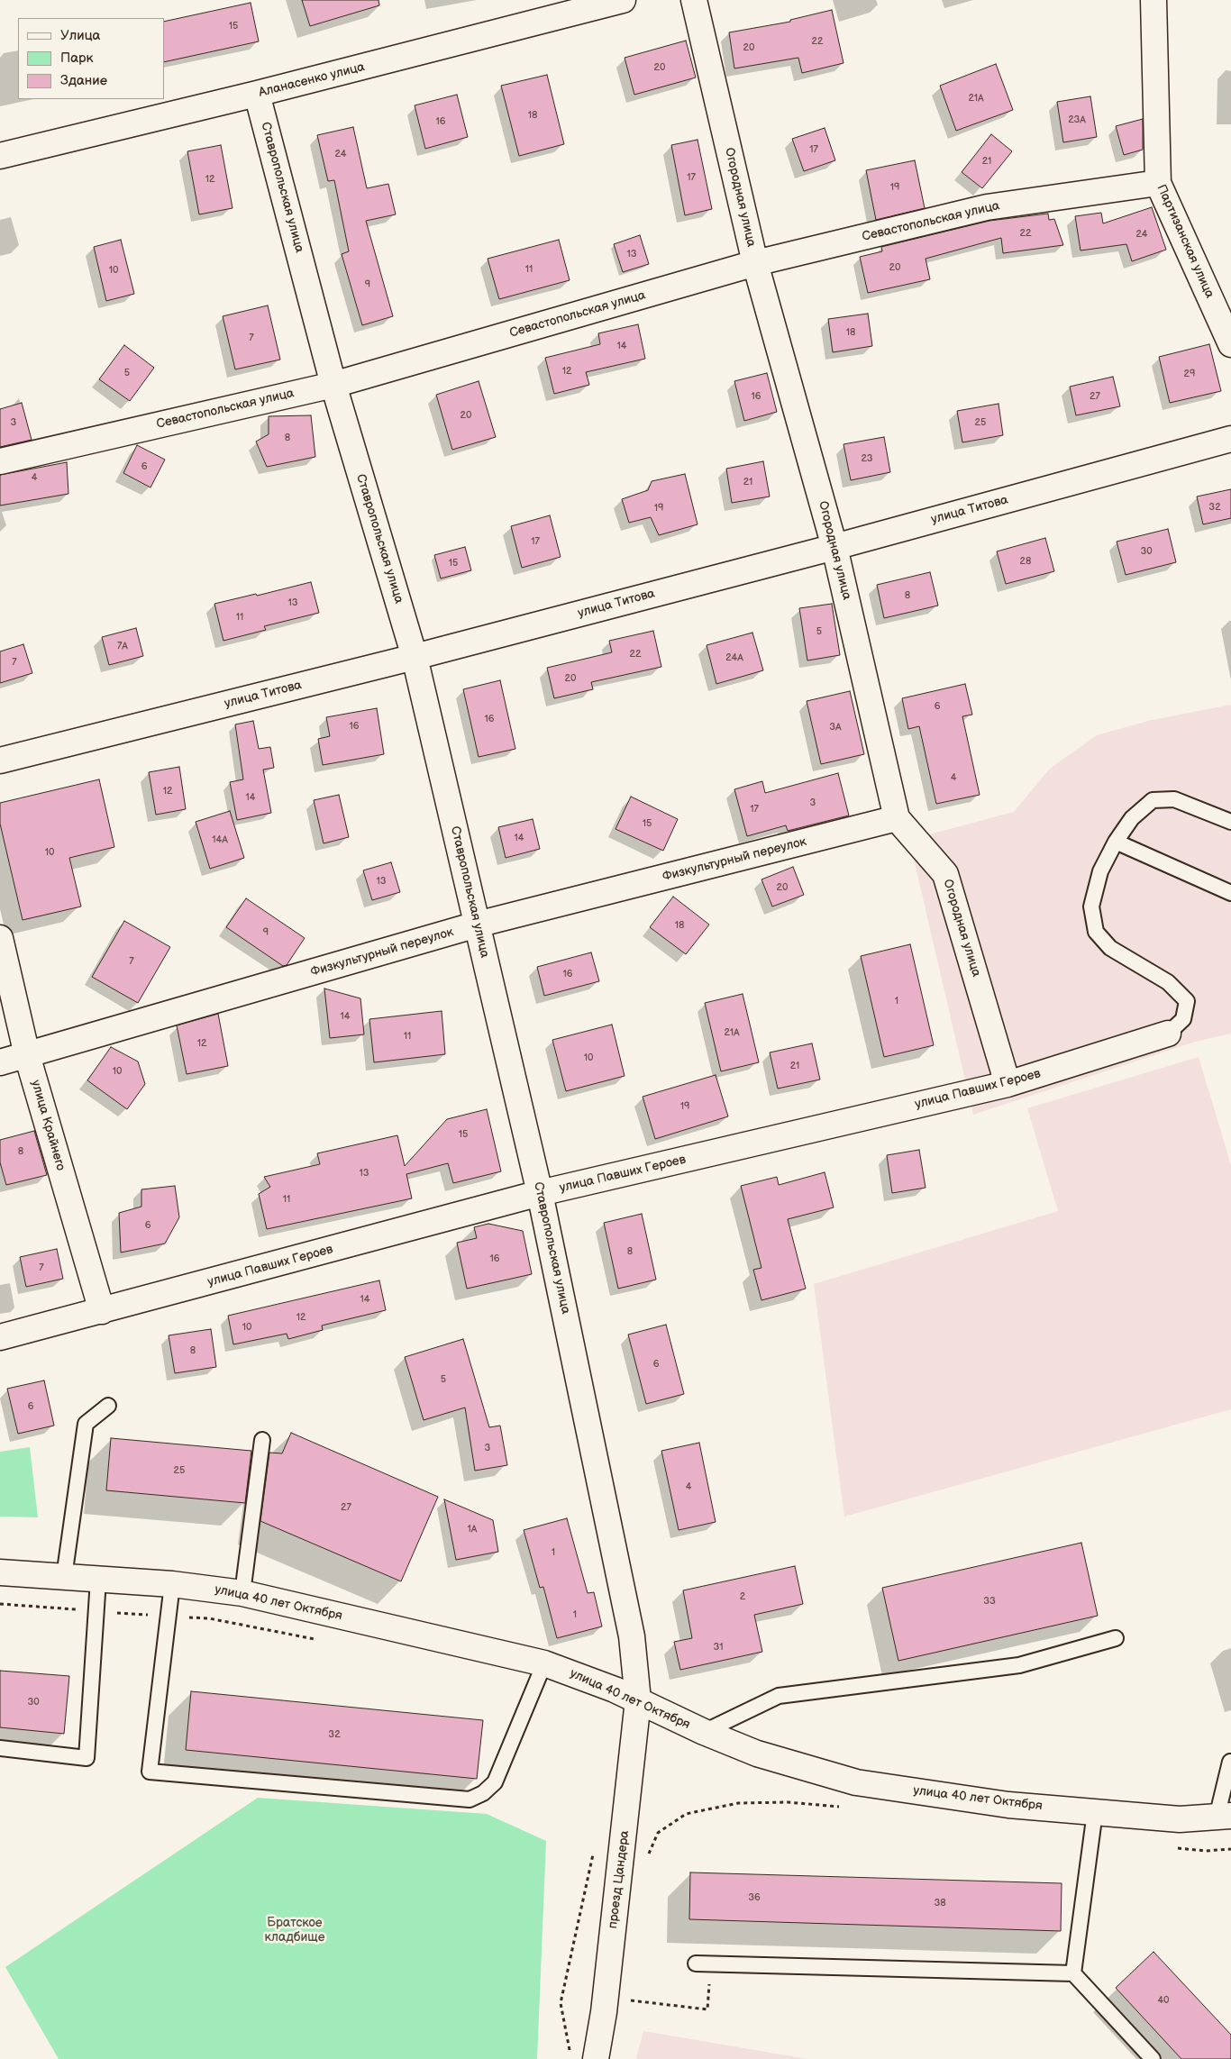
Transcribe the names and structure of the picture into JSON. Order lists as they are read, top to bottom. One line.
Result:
{"streets":{"street":["Аланасенко улица","Ставропольская улица","Огородная улица","Севастопольская улица","Партизанская улица","улица Титова","Физкультурный переулок","улица Павших Героев","улица Крайнего","улица 40 лет Октября","проезд Цандера"]},"crossings":[["Аланасенко улица","Ставропольская улица"],["Ставропольская улица","Севастопольская улица"],["Ставропольская улица","улица Титова"],["Ставропольская улица","Физкультурный переулок"],["Ставропольская улица","улица Павших Героев"],["Ставропольская улица","улица 40 лет Октября"],["Ставропольская улица","проезд Цандера"],["Огородная улица","Севастопольская улица"],["Огородная улица","улица Титова"],["Огородная улица","Физкультурный переулок"],["Огородная улица","улица Павших Героев"],["Севастопольская улица","Партизанская улица"],["Физкультурный переулок","улица Крайнего"],["улица Павших Героев","улица Крайнего"],["улица 40 лет Октября","проезд Цандера"]],"parks":["Братское кладбище"],"house_numbers":["15","22","20","20","21А","18","23А","16","17","24","21","17","12","19","22","24","13","20","11","10","9","18","7","14","12","5","29","16","27","20","3","25","8","23","6","4","21","32","19","17","30","28","15","8","13","11","5","7А","22","24А","7","20","6","16","16","3А","4","12","14","3","17","15","14","14А","10","13","20","18","9","7","16","1","14","21А","11","12","10","21","10","19","15","8","13","11","6","8","16","7","14","12","10","8","6","5","6","3","25","4","27","1А","1","2","33","1","31","30","32","36","38","40"],"legend":["Улица","Парк","Здание"]}
